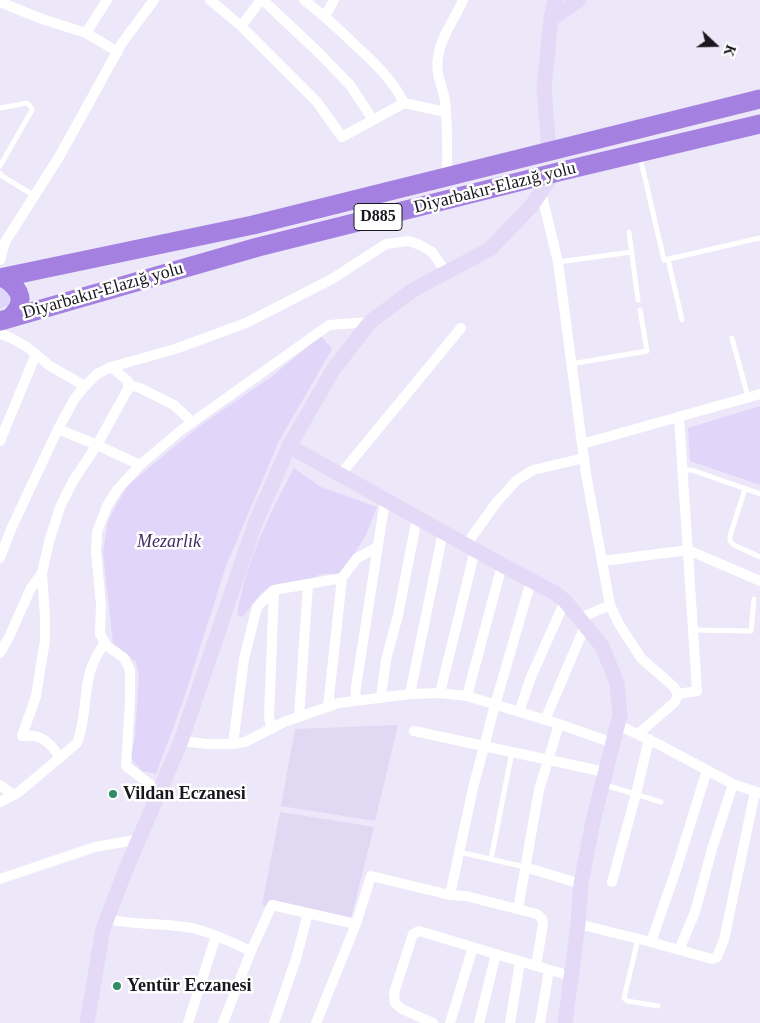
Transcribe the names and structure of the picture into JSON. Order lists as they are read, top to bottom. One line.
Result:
{"streets":{"highway":["Diyarbakır-Elazığ yolu","D885"]},"parks":["Mezarlık"],"places":["Vildan Eczanesi","Yentür Eczanesi"],"north":"right"}
